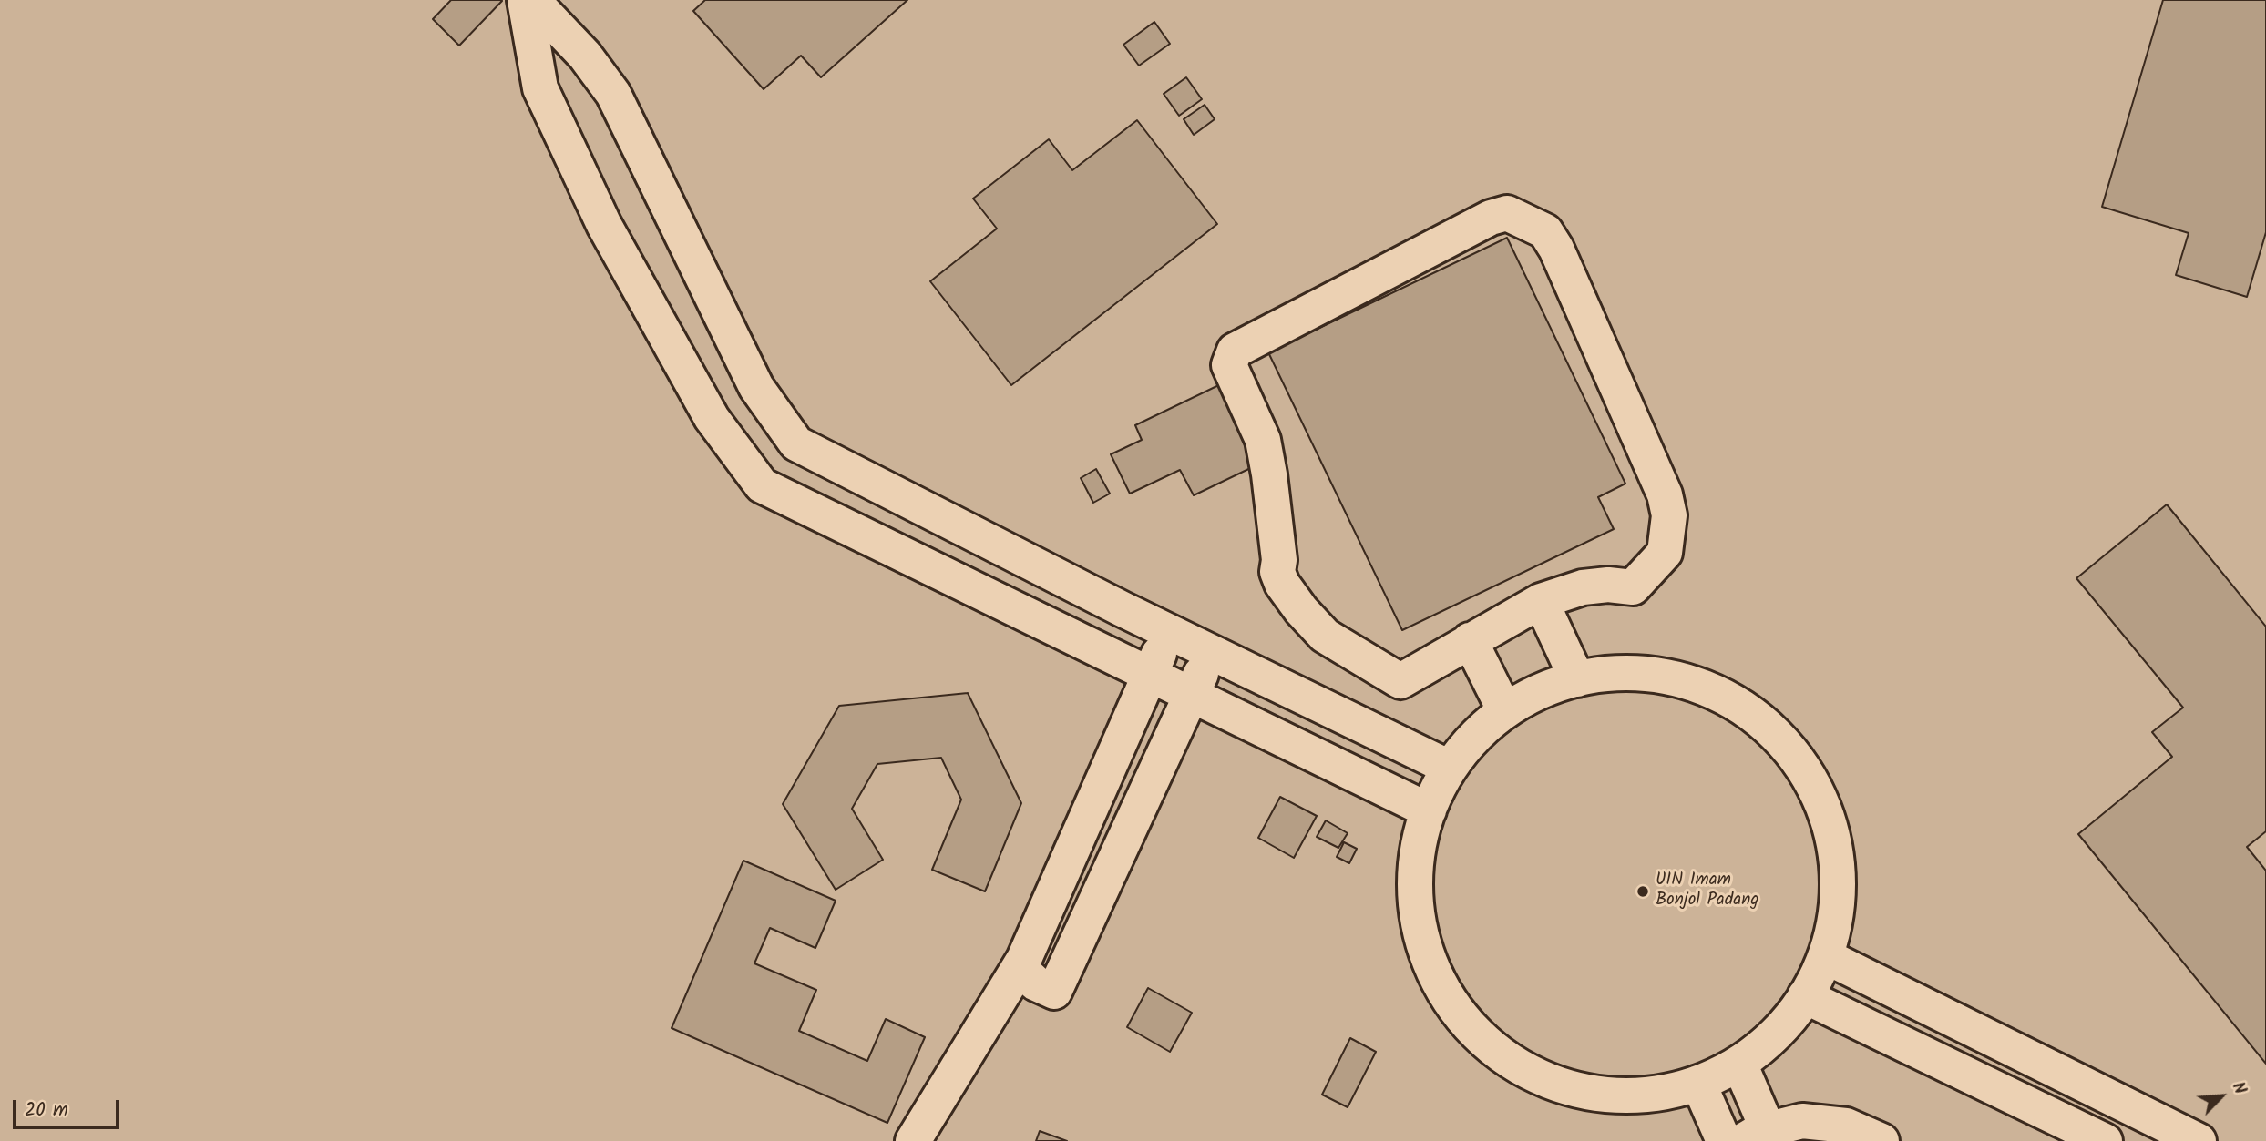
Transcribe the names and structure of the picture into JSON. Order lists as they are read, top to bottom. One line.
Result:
{"places":["UIN Imam Bonjol Padang"],"scale_bar":"20 m","north":"top right"}
